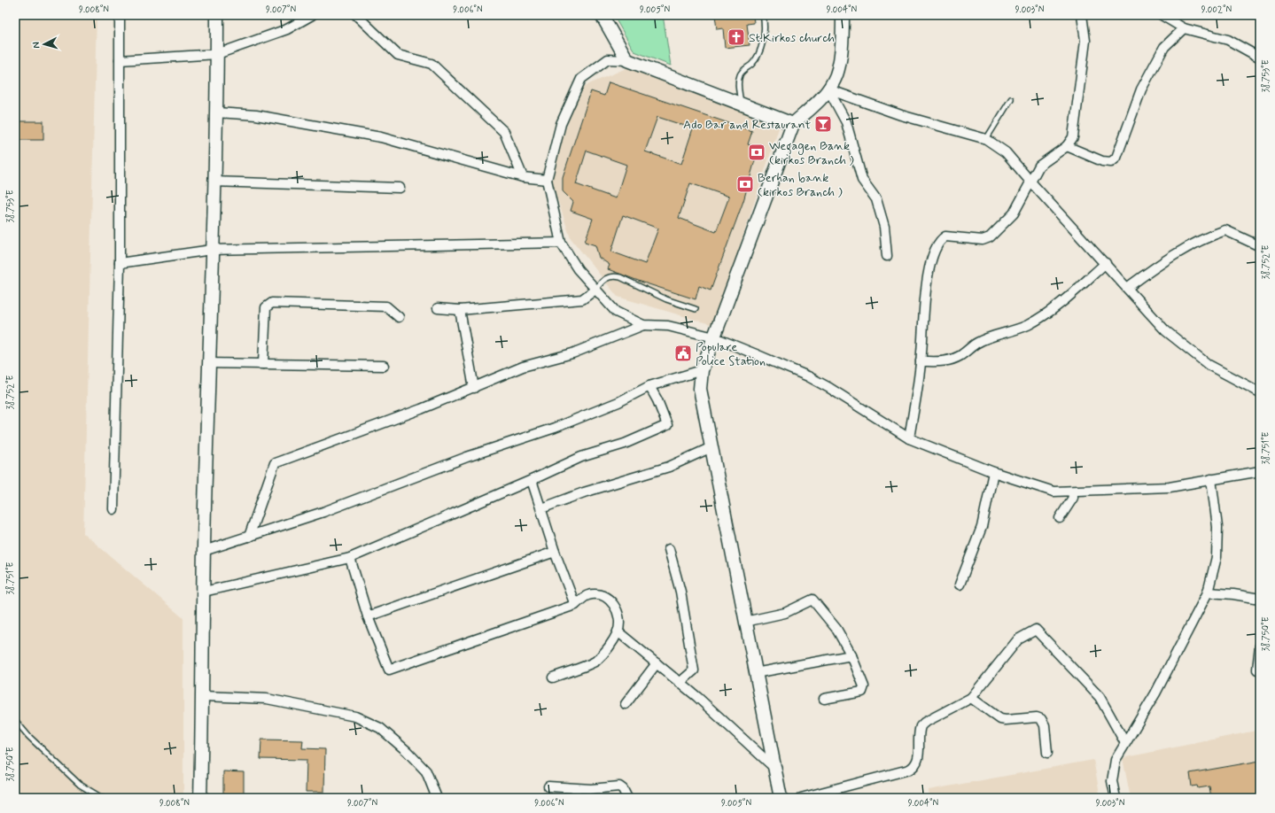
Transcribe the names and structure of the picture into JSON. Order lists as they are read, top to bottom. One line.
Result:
{"places":{"church":["St.Kirkos church"],"bar":["Ado Bar and Restaurant"],"bank":["Wegagen Bank (kirkos Branch )","Berhan bank (kirkos Branch )"],"public building":["Populare Police Station"]},"north":"left","coordinates":["9.008°N","9.007°N","9.006°N","9.005°N","9.004°N","9.003°N","9.002°N","38.753°E","38.752°E","38.751°E","38.750°E"]}
